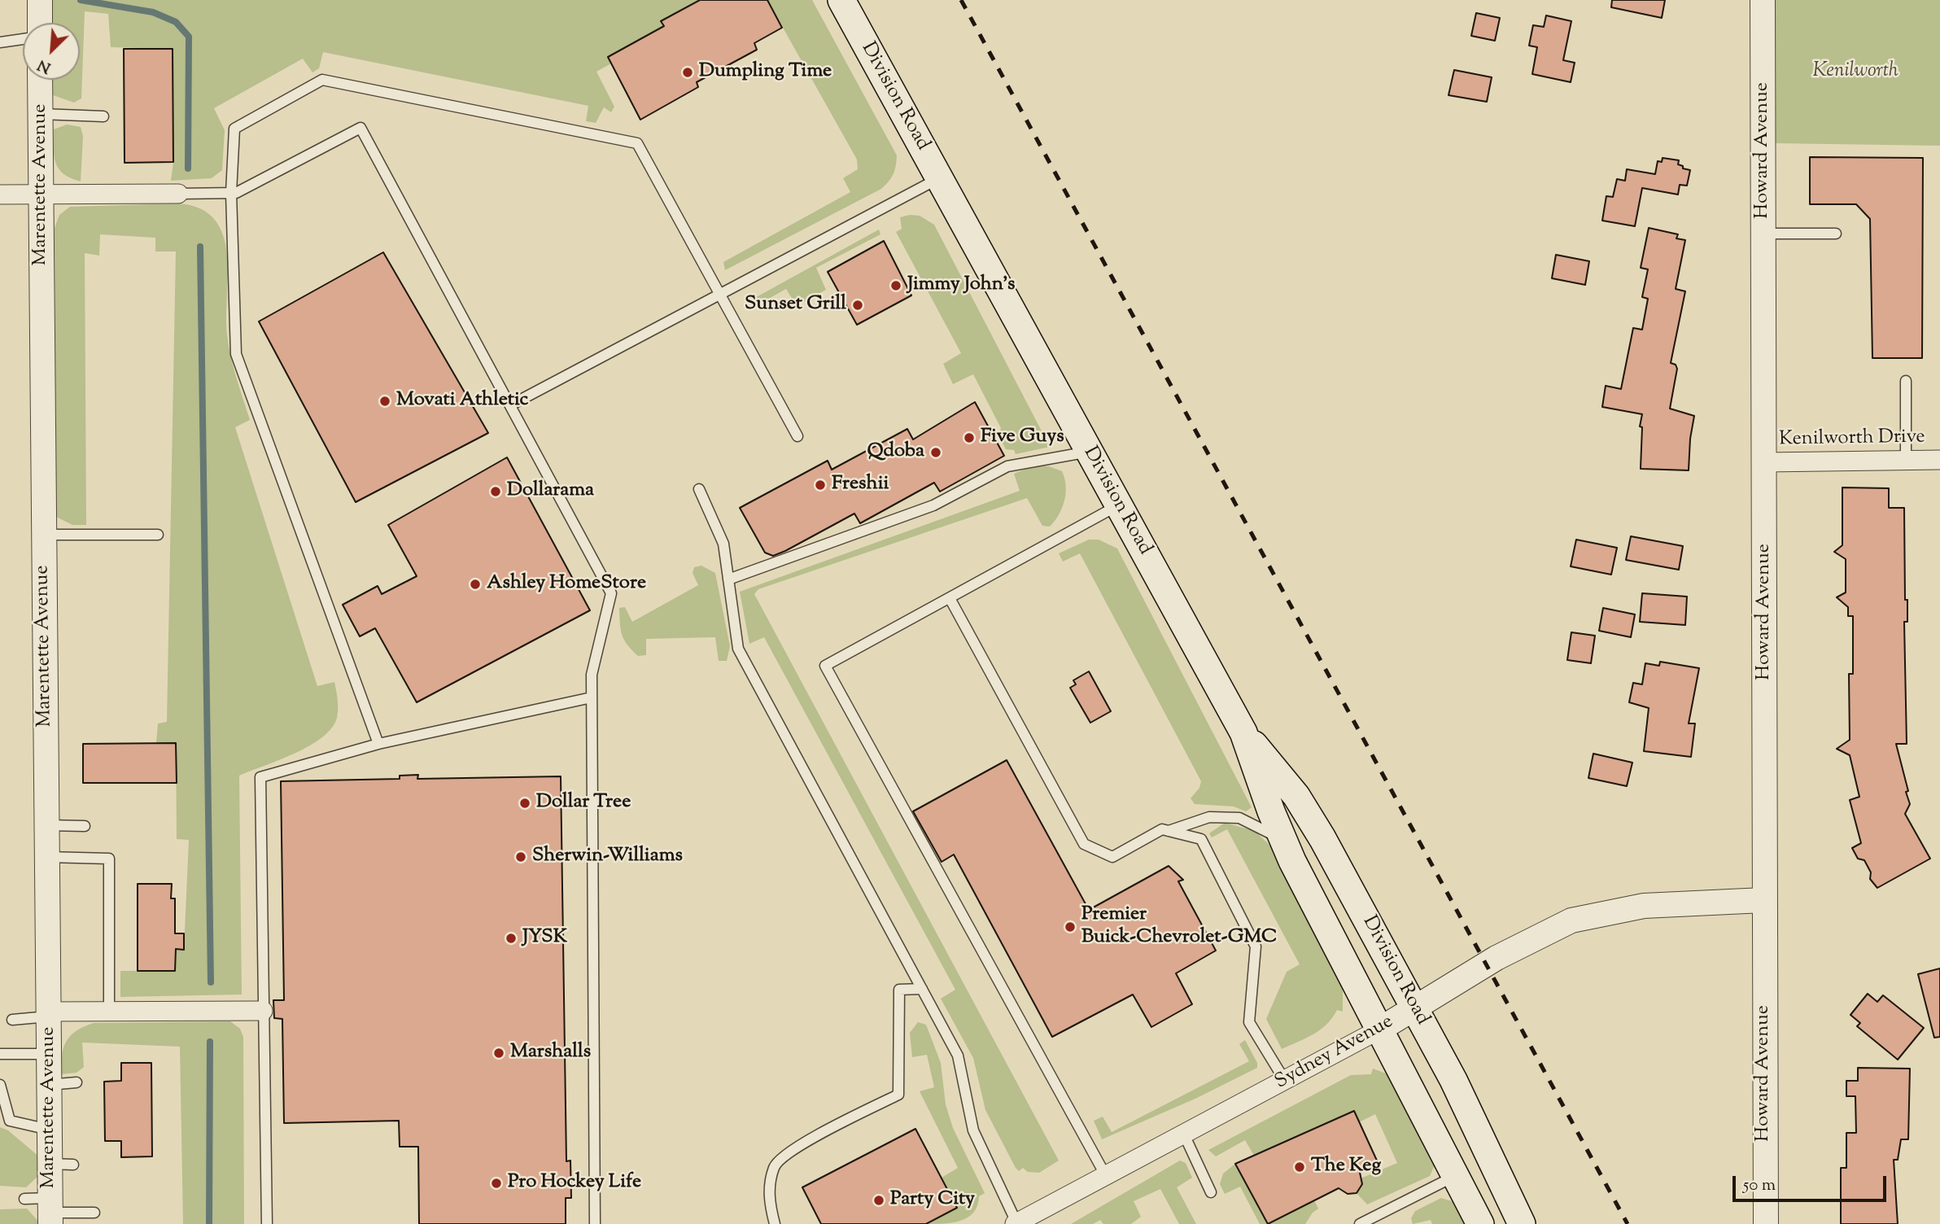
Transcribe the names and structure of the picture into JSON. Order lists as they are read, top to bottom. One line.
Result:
{"streets":{"main road":["Division Road"],"street":["Howard Avenue","Marentette Avenue","Kenilworth Drive","Sydney Avenue"]},"crossings":[["Division Road","Sydney Avenue"],["Howard Avenue","Kenilworth Drive"],["Howard Avenue","Sydney Avenue"]],"parks":["Kenilworth"],"places":["Dumpling Time","Jimmy John's","Sunset Grill","Movati Athletic","Five Guys","Qdoba","Freshii","Dollarama","Ashley HomeStore","Dollar Tree","Sherwin-Williams","Premier Buick-Chevrolet-GMC","JYSK","Marshalls","The Keg","Pro Hockey Life","Party City"],"scale_bar":"50 m","north":"bottom left"}
